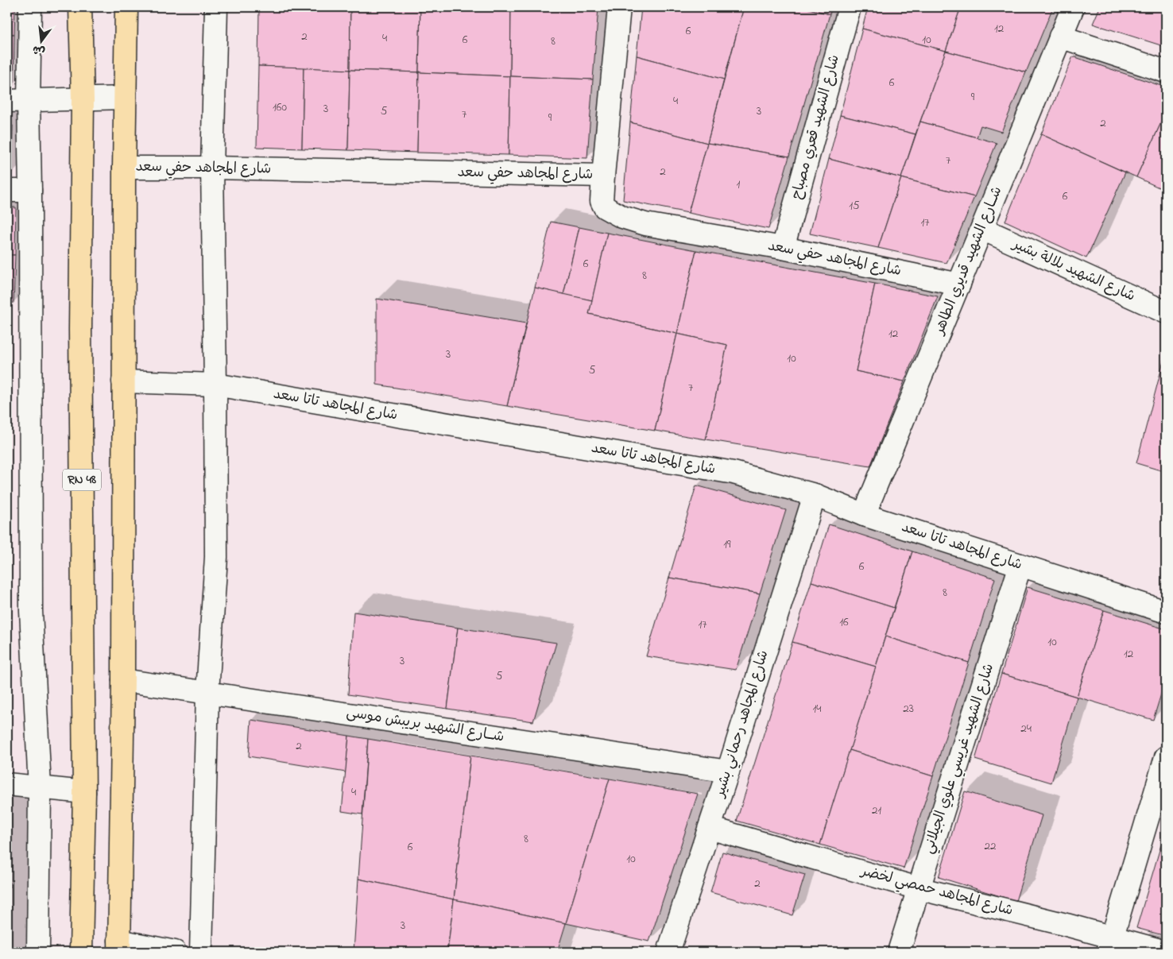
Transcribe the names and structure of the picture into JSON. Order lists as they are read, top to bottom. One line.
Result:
{"streets":{"highway":["RN 48"],"street":["شارع الشهيد قعري مصباح","شارع المجاهد حفي سعد","شــارع الشهيد قديري الطاهر","شارع الشهيد بلالة بشير","شارع المجاهد تاتا سعد","شارع المجاهد رحماني بشير","شــارع الشهيد بريبش موسى","شارع الشهيد غريسي علوي الجيلاني","شارع المجاهد حمصي لخضر"]},"crossings":[["شارع الشهيد قعري مصباح","شارع المجاهد حفي سعد"],["شارع المجاهد حفي سعد","شــارع الشهيد قديري الطاهر"],["شــارع الشهيد قديري الطاهر","شارع الشهيد بلالة بشير"],["شــارع الشهيد قديري الطاهر","شارع المجاهد تاتا سعد"],["شارع المجاهد تاتا سعد","شارع المجاهد رحماني بشير"],["شارع المجاهد تاتا سعد","شارع الشهيد غريسي علوي الجيلاني"],["شارع المجاهد رحماني بشير","شــارع الشهيد بريبش موسى"],["شارع المجاهد رحماني بشير","شارع المجاهد حمصي لخضر"],["شارع الشهيد غريسي علوي الجيلاني","شارع المجاهد حمصي لخضر"]],"house_numbers":["12","6","2","4","6","10","8","6","9","4","160","3","5","3","7","9","2","7","2","1","6","15","17","6","8","12","3","10","5","7","19","6","8","16","17","10","12","3","5","14","23","24","2","4","21","8","22","6","10","2","3"],"north":"bottom"}
